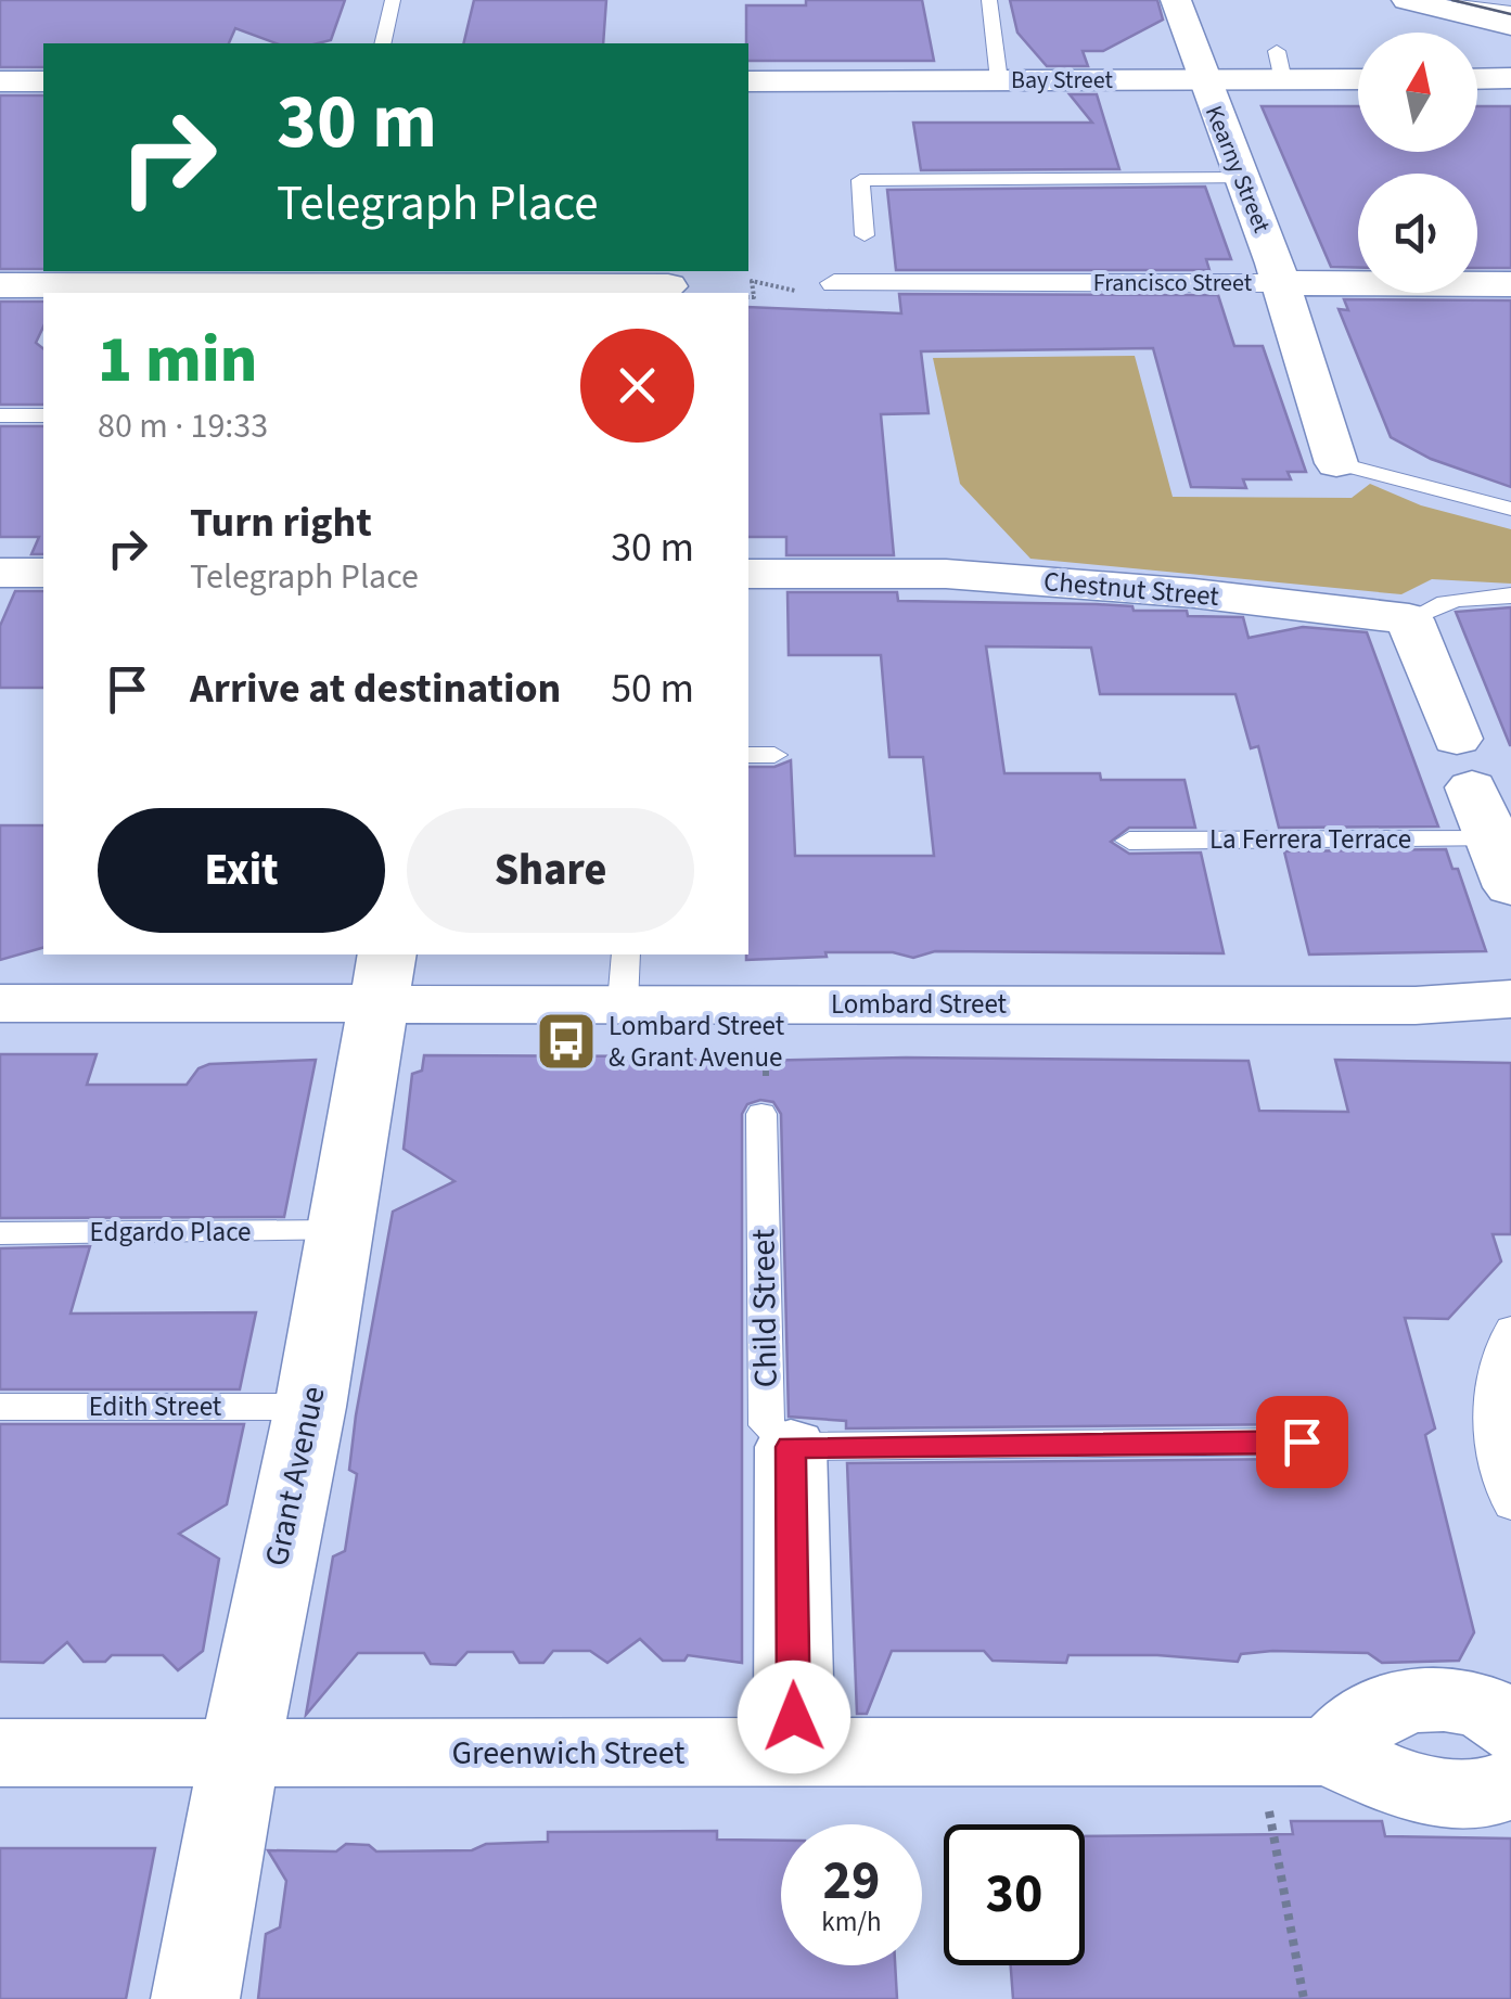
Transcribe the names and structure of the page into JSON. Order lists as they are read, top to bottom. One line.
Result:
{"streets":{"street":["Bay Street","Kearny Street","Francisco Street","Chestnut Street","Lombard Street","Child Street","Grant Avenue","Greenwich Street"],"lane":["La Ferrera Terrace","Edgardo Place","Edith Street"]},"crossings":[["Bay Street","Kearny Street"],["Kearny Street","Francisco Street"],["Lombard Street","Grant Avenue"],["Edgardo Place","Grant Avenue"],["Child Street","Greenwich Street"],["Edith Street","Grant Avenue"],["Grant Avenue","Greenwich Street"]],"places":{"bus stop":["Lombard Street & Grant Avenue"]},"north":"top","page":{"turn":["30 m","Telegraph Place"],"heading":["1 min","80 m · 19:33"],"list":[{"name":"Turn right","note":"Telegraph Place","value":"30 m"},{"name":"Arrive at destination","value":"50 m"}],"buttons":["Exit","Share"],"speed":"29 km/h","limit":"30"}}
